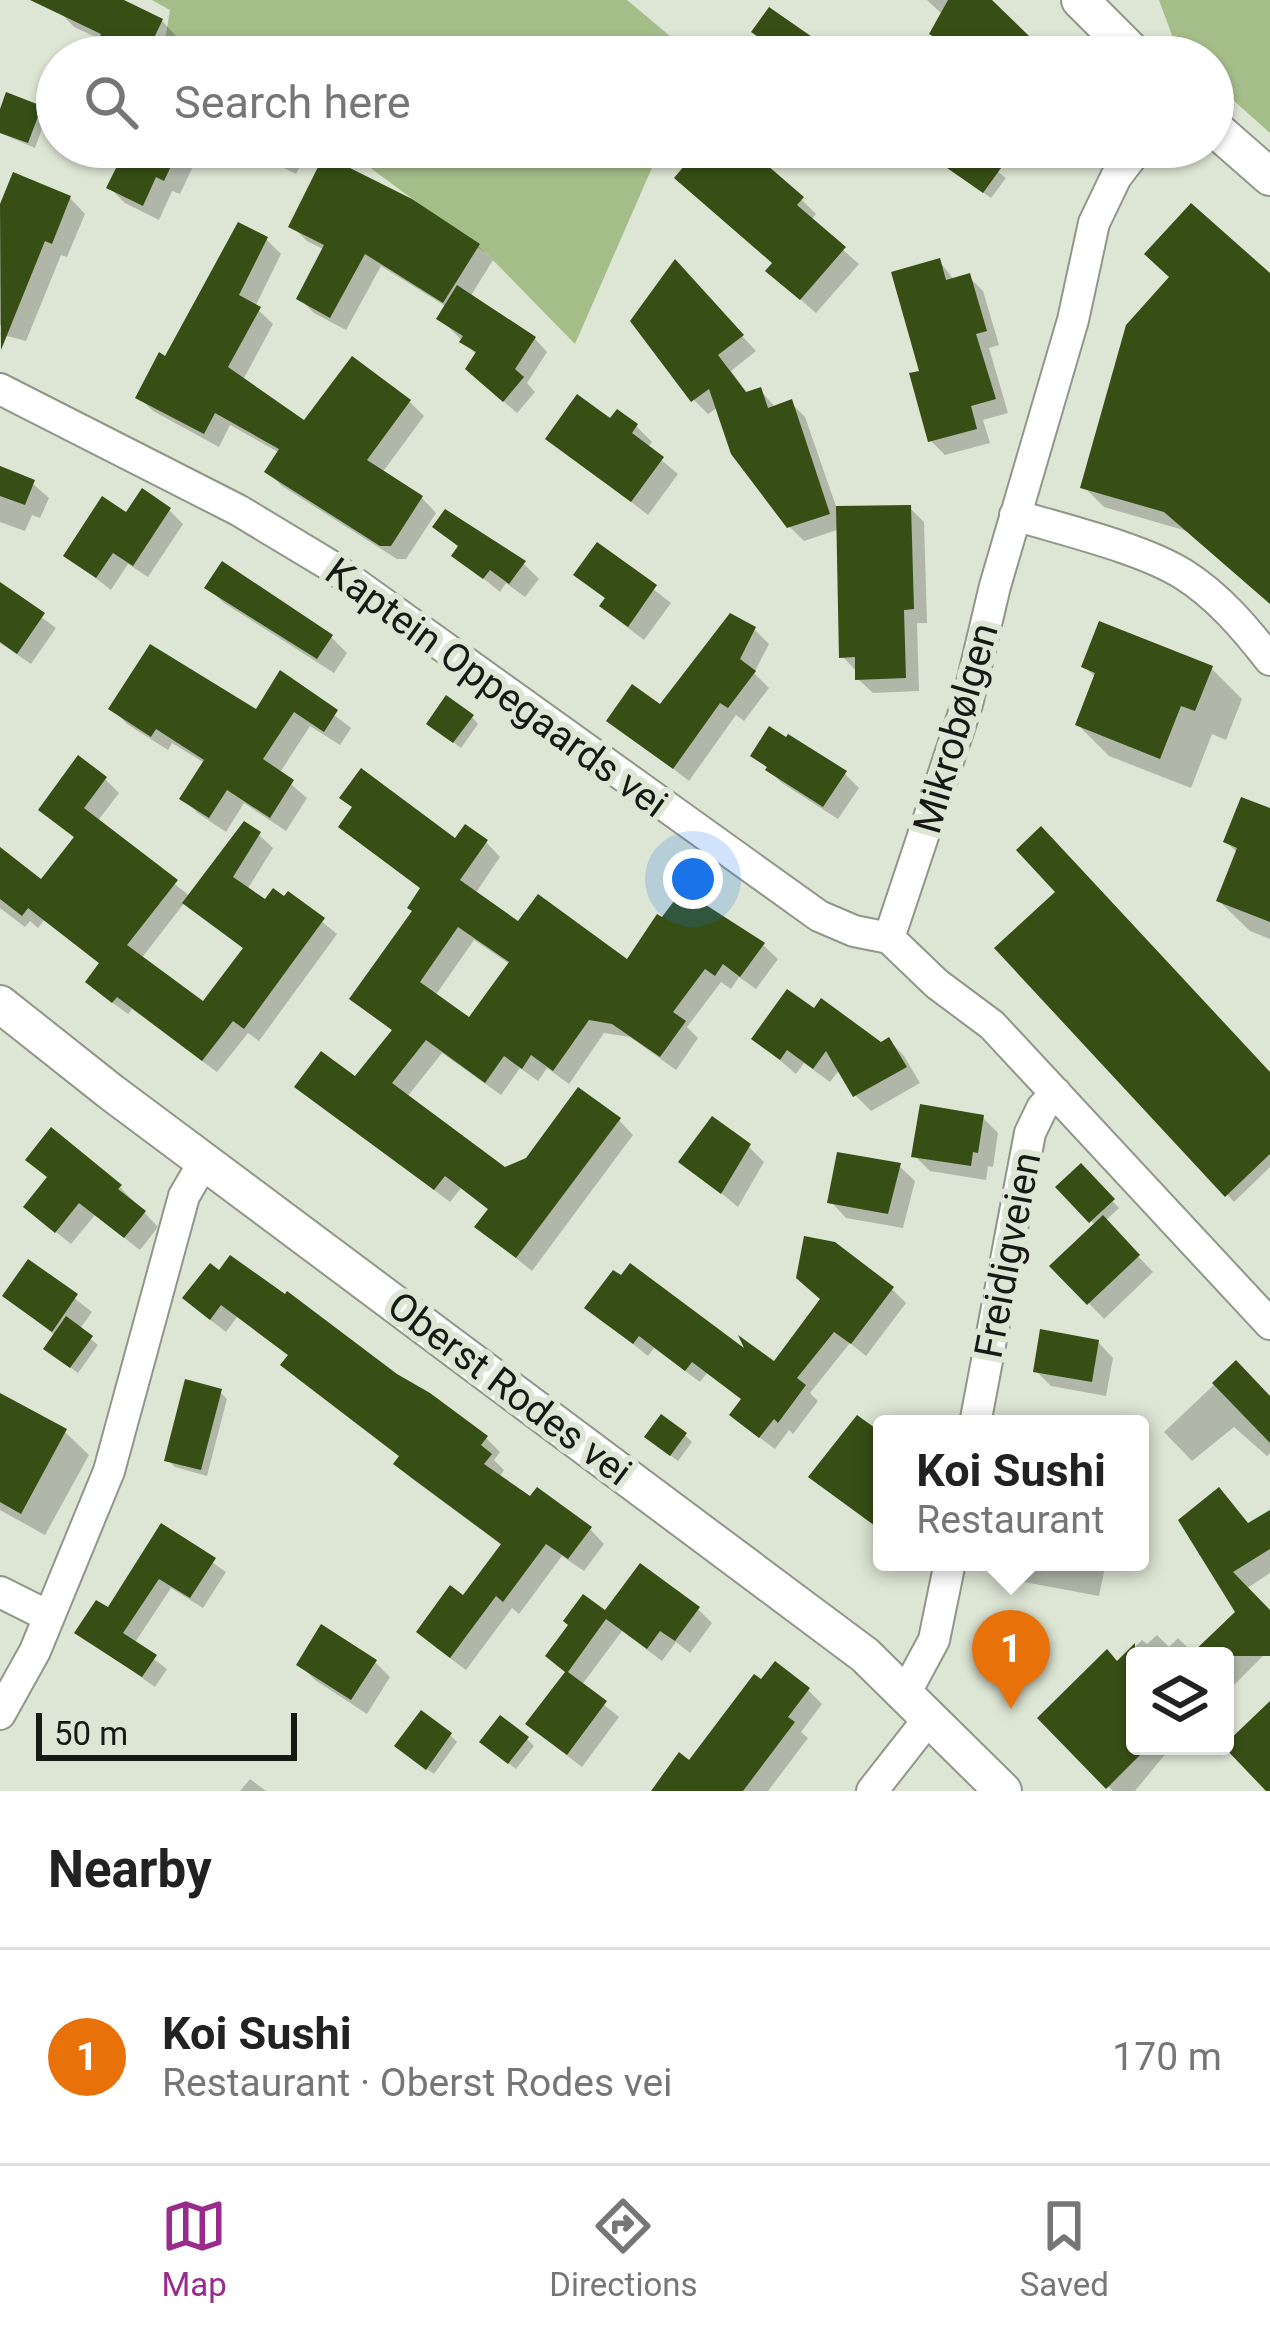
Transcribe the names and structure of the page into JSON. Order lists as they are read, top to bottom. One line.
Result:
{"streets":{"street":["Kaptein Oppegaards vei","Mikrobølgen","Freidigveien","Oberst Rodes vei"]},"crossings":[["Kaptein Oppegaards vei","Mikrobølgen"],["Kaptein Oppegaards vei","Freidigveien"]],"scale_bar":"50 m","page":{"search":"Search here","popup":["Koi Sushi","Restaurant"],"pins":"1","scale":"50 m","heading":"Nearby","list":[{"mark":"1","name":"Koi Sushi","note":"Restaurant · Oberst Rodes vei","value":"170 m"}],"nav":["Map","Directions","Saved"]}}
